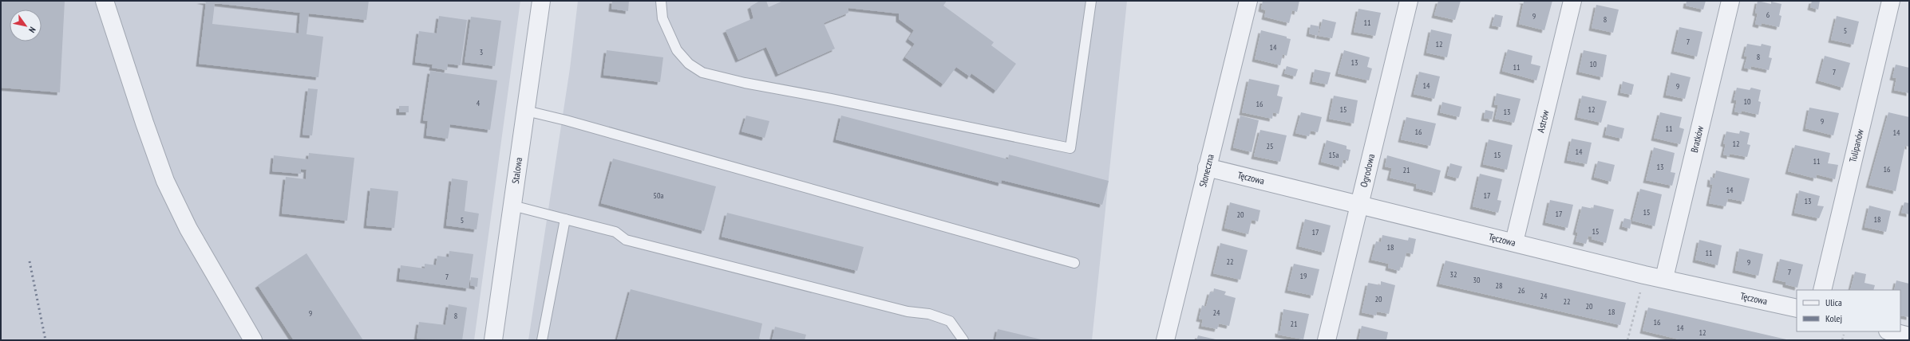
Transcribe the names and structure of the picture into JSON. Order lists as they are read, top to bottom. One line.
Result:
{"streets":{"street":["Astrów","Bratków","Tulipanów","Stalowa","Słoneczna","Ogrodowa","Tęczowa"]},"crossings":[["Astrów","Tęczowa"],["Bratków","Tęczowa"],["Słoneczna","Tęczowa"],["Ogrodowa","Tęczowa"]],"house_numbers":["6","9","8","11","5","7","12","14","3","8","13","10","11","7","14","9","10","4","16","15","12","13","9","11","16","14","12","25","14","15a","15","11","13","16","21","14","50a","17","13","15","17","20","18","5","15","17","18","11","22","9","7","32","19","7","30","28","26","24","20","22","20","18","24","9","8","16","21","14","12"],"legend":["Ulica","Kolej"],"north":"bottom right"}
